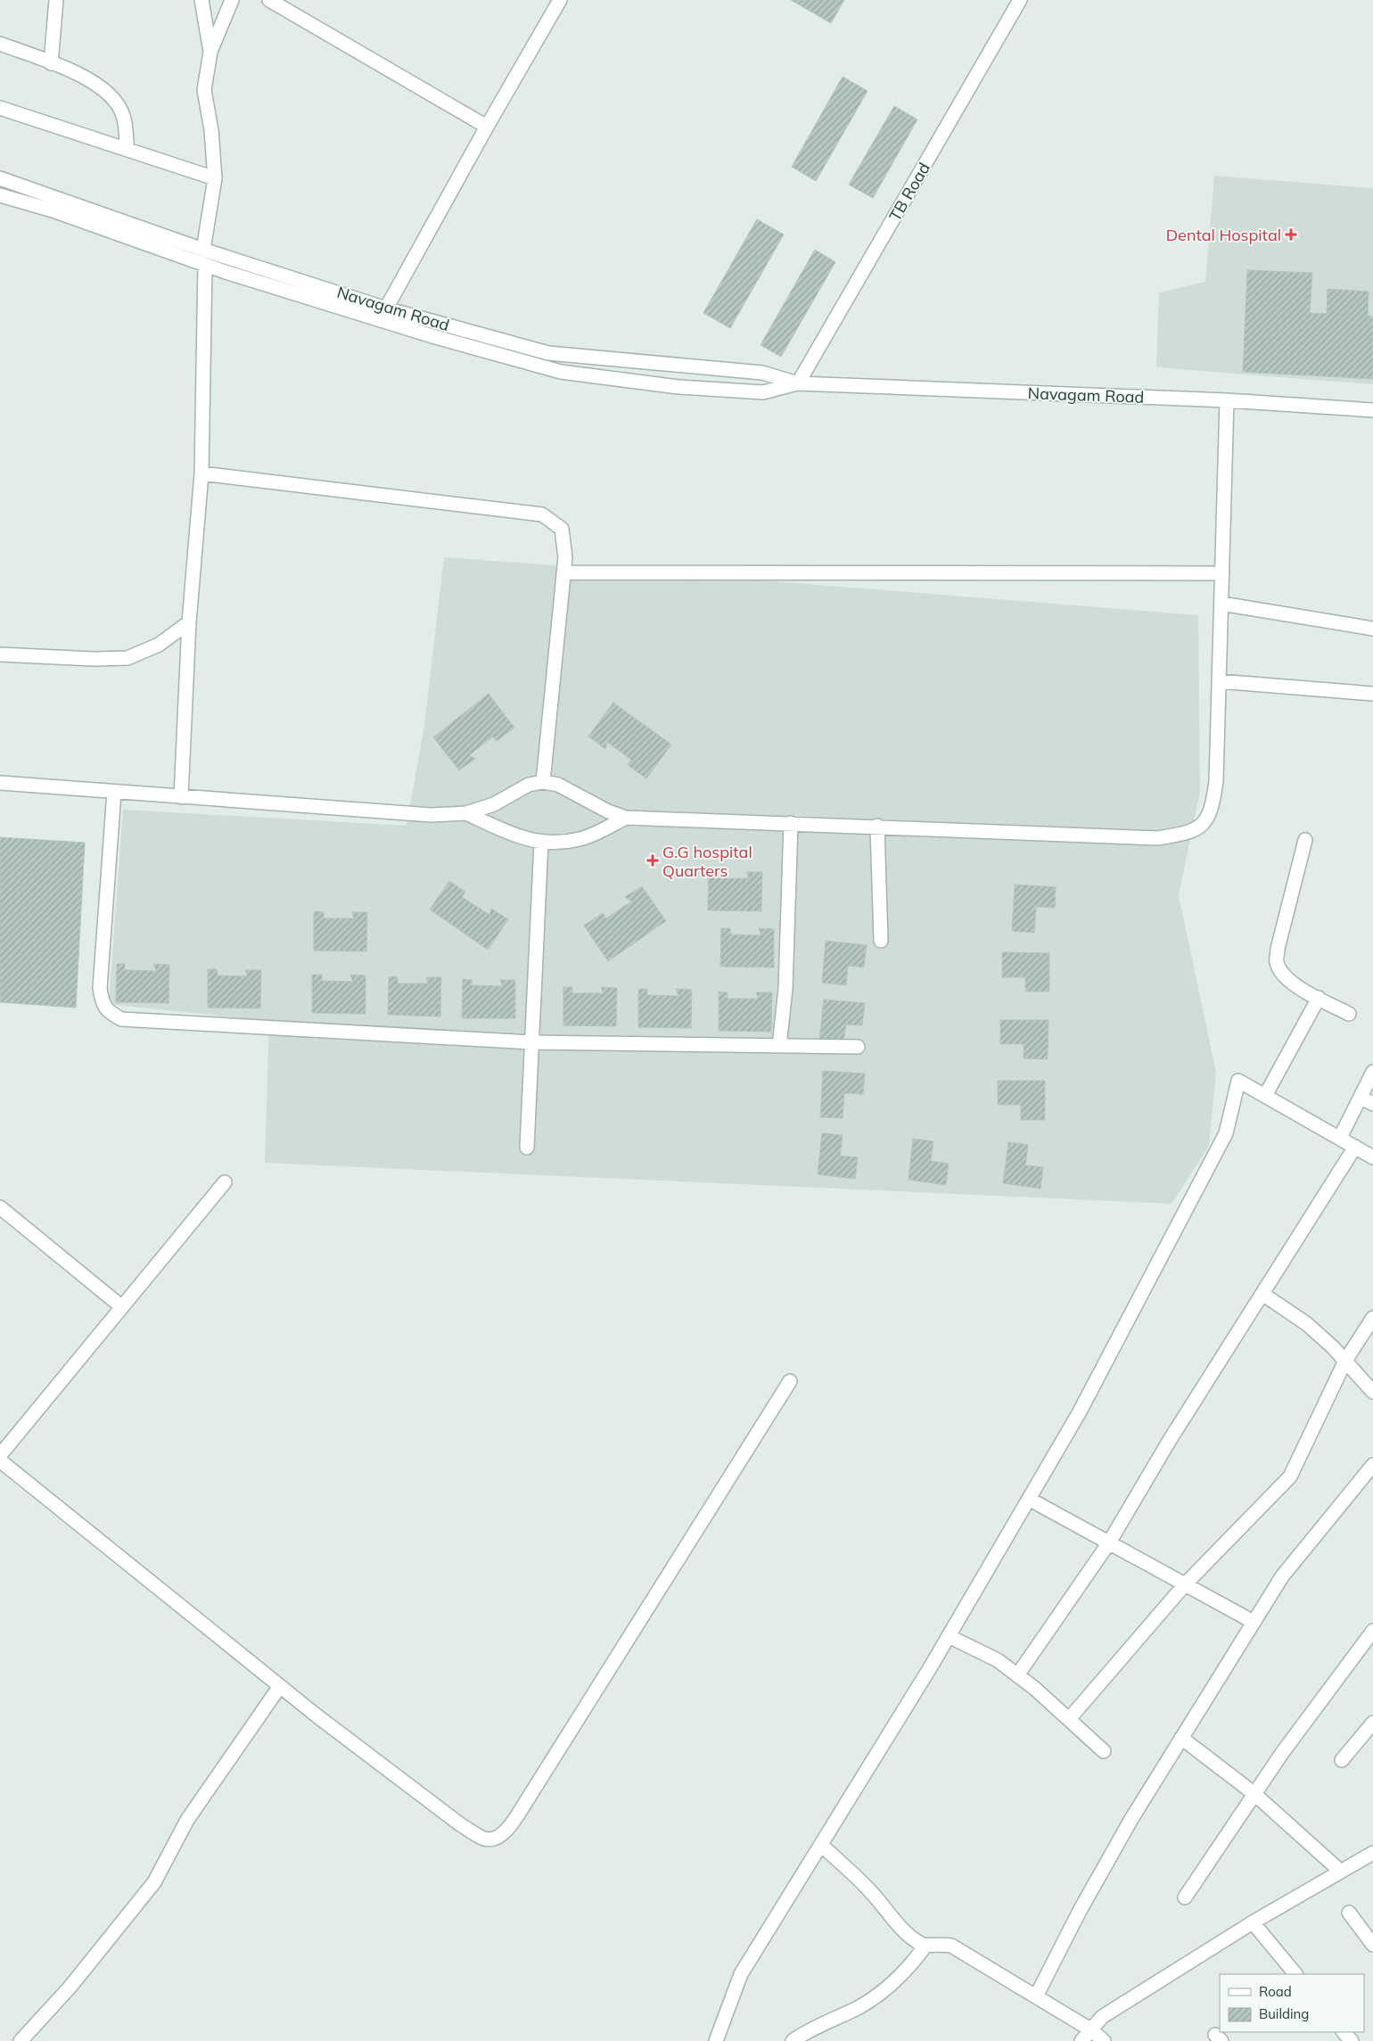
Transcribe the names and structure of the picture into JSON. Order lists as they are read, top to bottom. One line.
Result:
{"streets":{"street":["TB Road","Navagam Road"]},"crossings":[["TB Road","Navagam Road"]],"places":{"health":["Dental Hospital","G.G hospital Quarters"]},"legend":["Road","Building"]}
